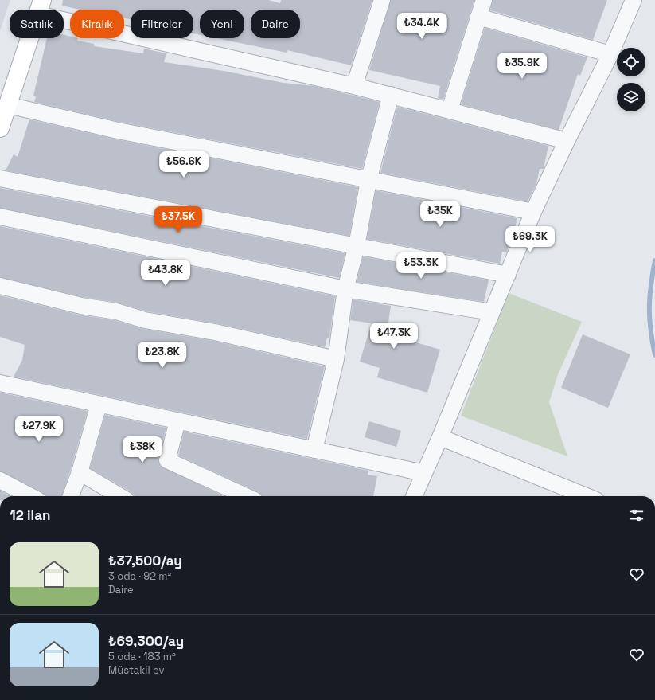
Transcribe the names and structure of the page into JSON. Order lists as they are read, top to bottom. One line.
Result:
{"page":{"chip":["Satılık","Kiralık","Filtreler","Yeni","Daire"],"price":["₺34.4K","₺35.9K","₺56.6K","₺35K","₺37.5K","₺69.3K","₺53.3K","₺43.8K","₺47.3K","₺23.8K","₺27.9K","₺38K"],"heading":"12 ilan","list":[{"name":"₺37,500/ay","note":"3 oda · 92 m² · Daire"},{"name":"₺69,300/ay","note":"5 oda · 183 m² · Müstakil ev"}]}}
